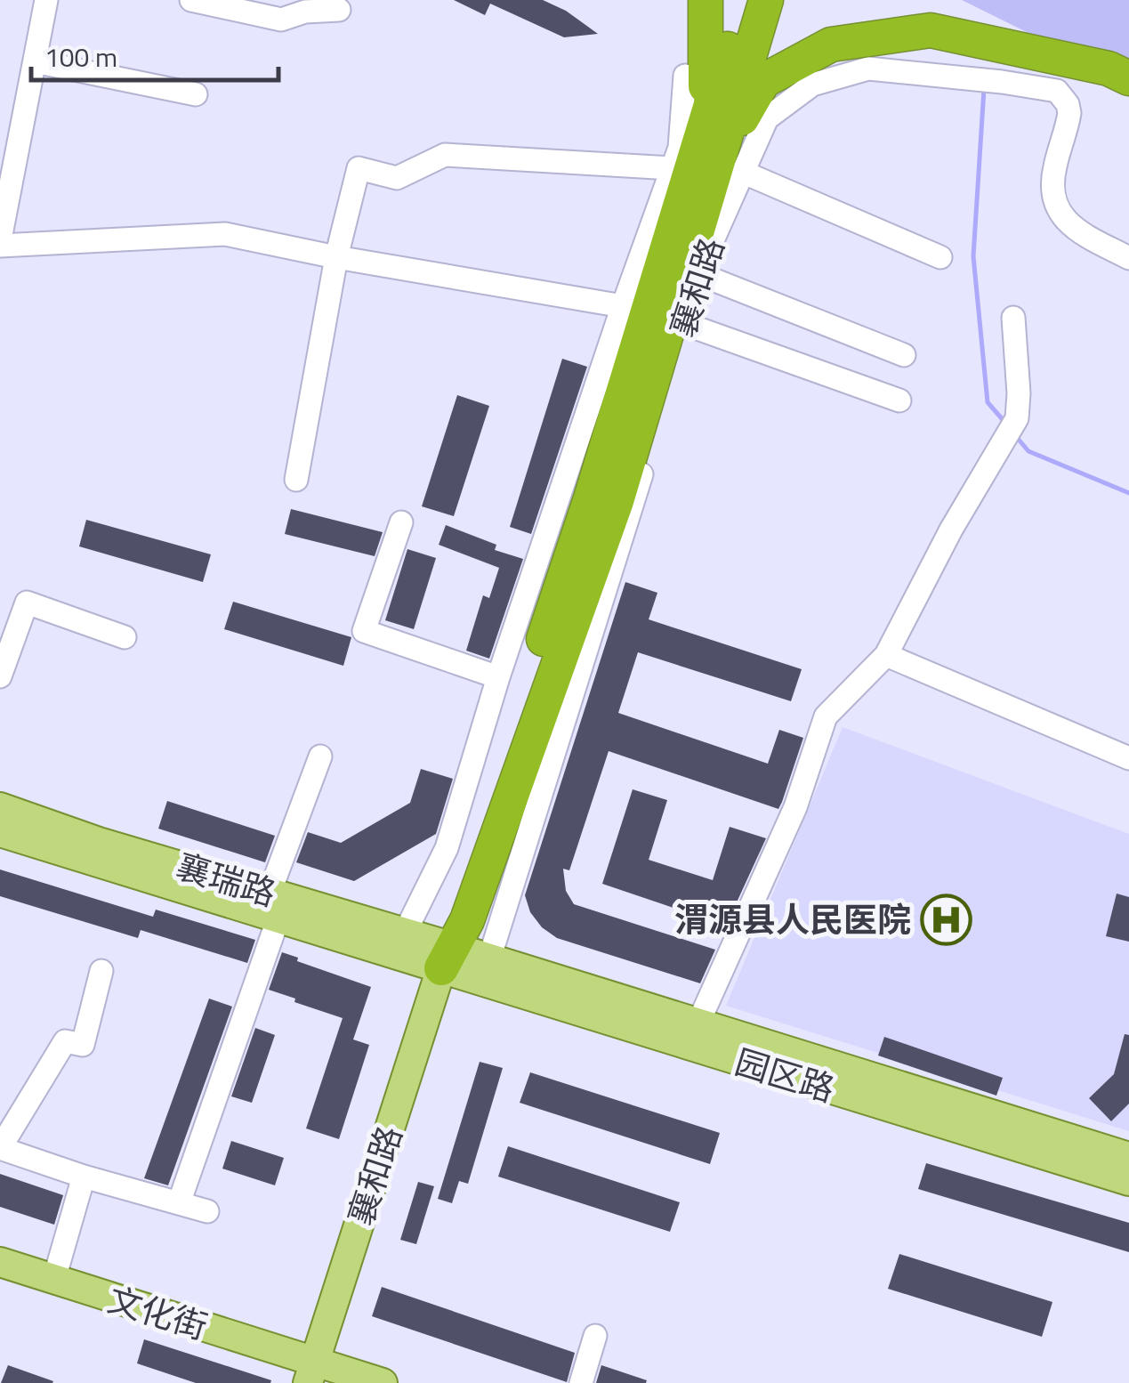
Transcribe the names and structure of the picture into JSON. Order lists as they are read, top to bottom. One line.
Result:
{"streets":{"main road":["襄和路","襄瑞路","园区路","文化街"]},"crossings":[["襄和路","襄瑞路"],["襄和路","园区路"],["襄和路","文化街"],["襄瑞路","园区路"]],"places":{"hospital":["渭源县人民医院"]},"scale_bar":"100 m"}
